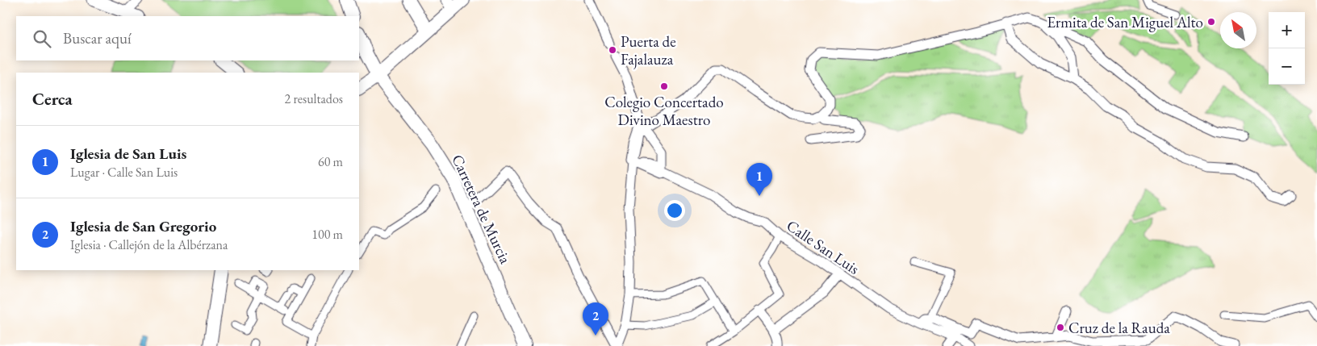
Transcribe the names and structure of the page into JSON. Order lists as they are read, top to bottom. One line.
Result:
{"streets":{"main road":["Carretera de Murcia"],"street":["Calle San Luis"]},"places":["Ermita de San Miguel Alto","Puerta de Fajalauza","Colegio Concertado Divino Maestro","Cruz de la Rauda"],"north":"top left","page":{"map_buttons":["+","−"],"search":"Buscar aquí","heading":["Cerca","2 resultados"],"list":[{"mark":"1","name":"Iglesia de San Luis","note":"Lugar · Calle San Luis","value":"60 m"},{"mark":"2","name":"Iglesia de San Gregorio","note":"Iglesia · Callejón de la Albérzana","value":"100 m"}],"pins":["1","2"]}}
